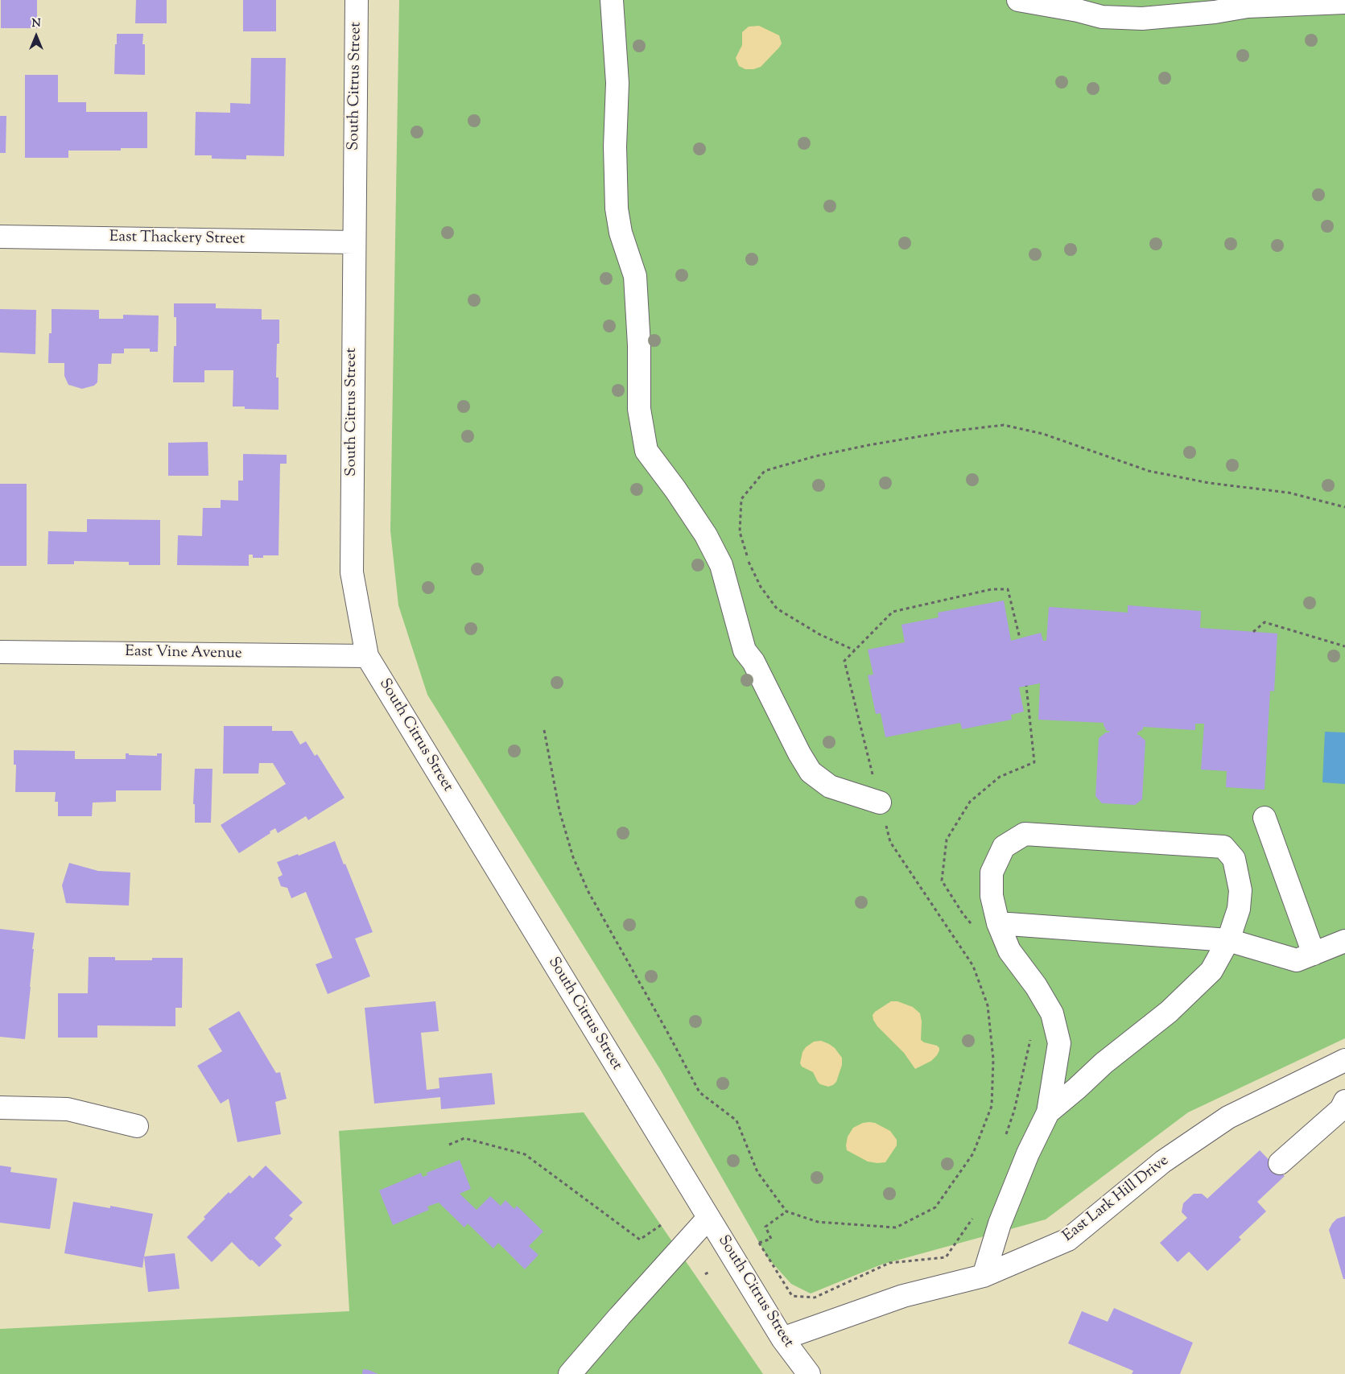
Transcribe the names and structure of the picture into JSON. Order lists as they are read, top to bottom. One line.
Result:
{"streets":{"street":["South Citrus Street","East Thackery Street","East Vine Avenue","East Lark Hill Drive"]},"crossings":[["South Citrus Street","East Thackery Street"],["South Citrus Street","East Vine Avenue"],["South Citrus Street","East Lark Hill Drive"]],"north":"top"}
